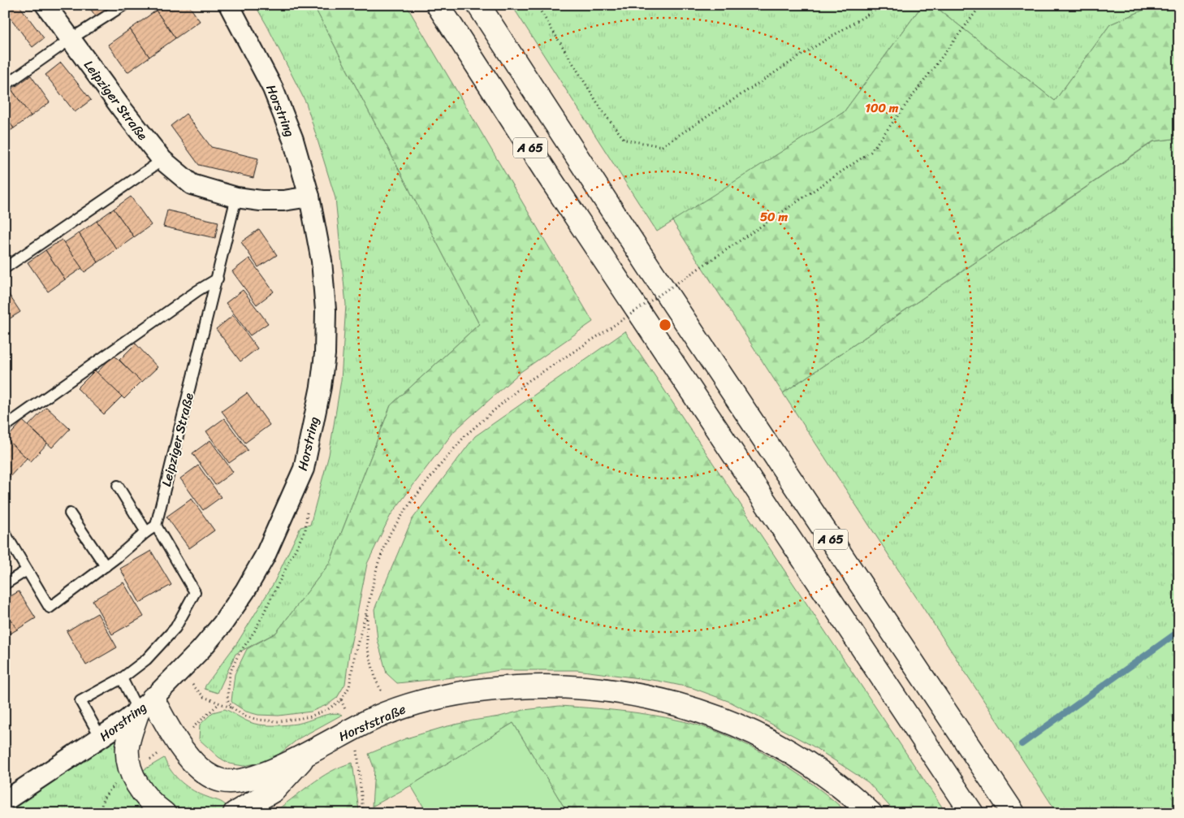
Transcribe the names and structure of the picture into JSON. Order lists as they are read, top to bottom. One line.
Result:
{"streets":{"main road":["A 65","Horststraße"],"street":["Leipziger Straße","Horstring"]},"crossings":[["Leipziger Straße","Horstring"],["Horstring","Horststraße"]],"rings":["100 m","50 m"]}
